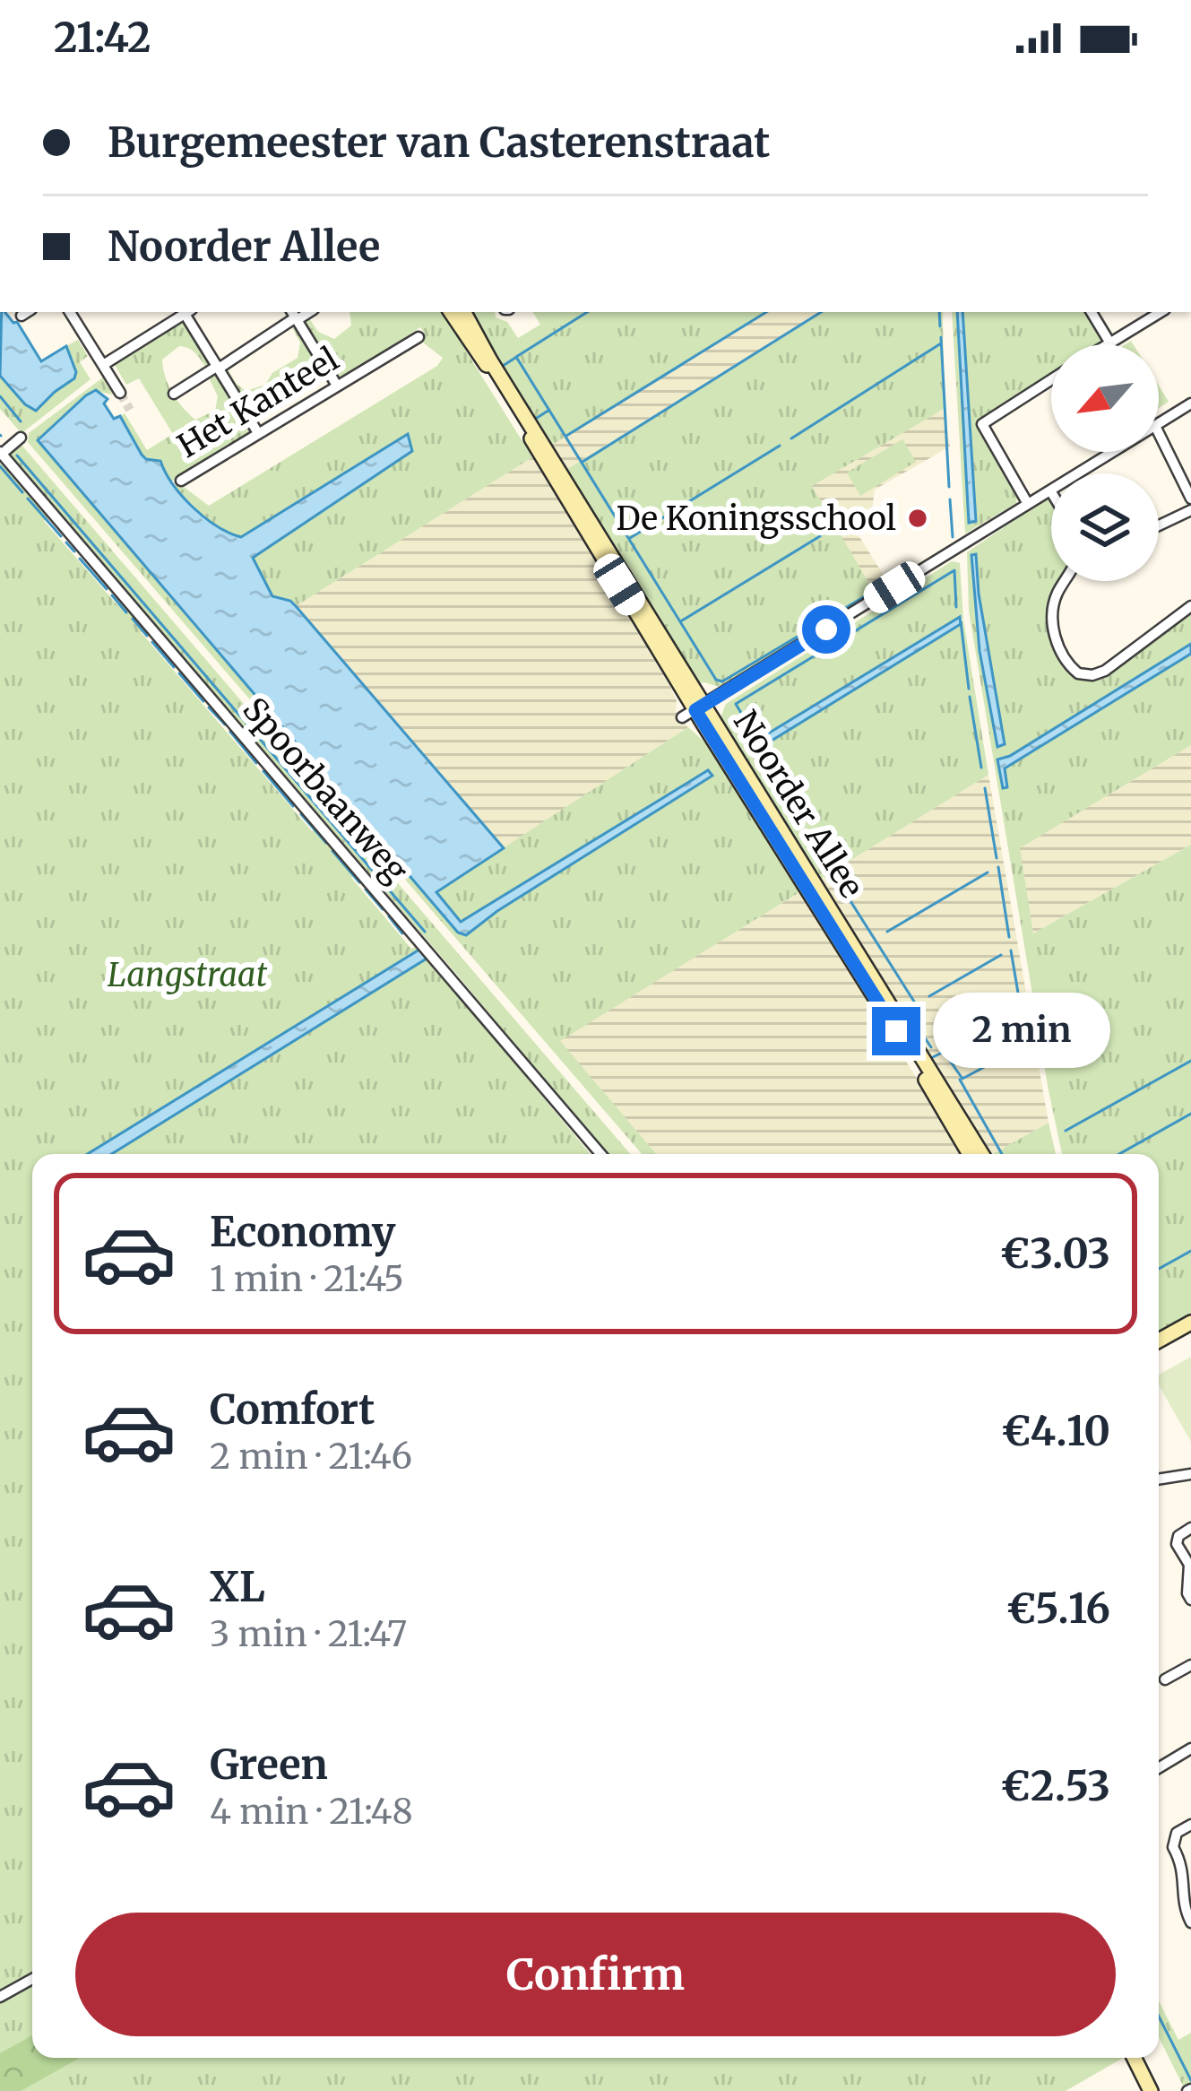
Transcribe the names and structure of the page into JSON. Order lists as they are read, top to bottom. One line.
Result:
{"streets":{"street":["Het Kanteel","Spoorbaanweg","Noorder Allee"]},"parks":["Langstraat"],"places":["De Koningsschool"],"north":"bottom left","page":{"status":"21:42","banner":["Burgemeester van Casterenstraat","Noorder Allee"],"bubble":"2 min","list":[{"name":"Economy","note":"1 min · 21:45","value":"€3.03"},{"name":"Comfort","note":"2 min · 21:46","value":"€4.10"},{"name":"XL","note":"3 min · 21:47","value":"€5.16"},{"name":"Green","note":"4 min · 21:48","value":"€2.53"}],"buttons":"Confirm"}}
